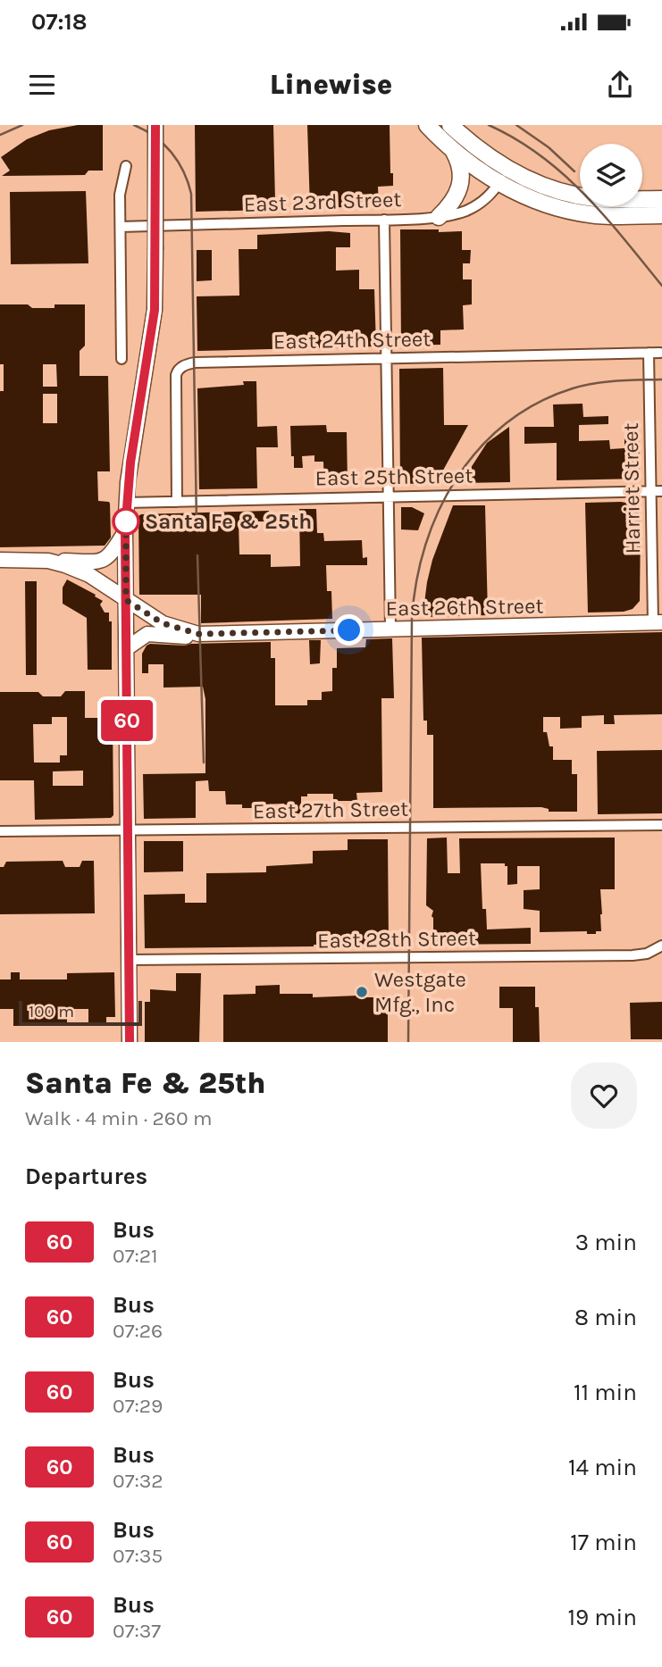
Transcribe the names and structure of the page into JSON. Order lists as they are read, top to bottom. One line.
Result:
{"streets":{"main road":["East 26th Street"],"street":["East 23rd Street","East 24th Street","East 25th Street","Harriet Street","East 27th Street","East 28th Street"]},"crossings":[["East 24th Street","East 25th Street"],["East 24th Street","Harriet Street"],["East 25th Street","Harriet Street"],["Harriet Street","East 26th Street"]],"places":["Santa Fe & 25th","Westgate Mfg., Inc"],"lines":["bus line 60"],"scale_bar":"100 m","page":{"status":"07:18","header":"Linewise","on_map":"60","scale":"100 m","heading":[["Santa Fe & 25th","Walk · 4 min · 260 m"],"Departures"],"list":[{"mark":"60","name":"Bus","note":"07:21","value":"3 min"},{"mark":"60","name":"Bus","note":"07:26","value":"8 min"},{"mark":"60","name":"Bus","note":"07:29","value":"11 min"},{"mark":"60","name":"Bus","note":"07:32","value":"14 min"},{"mark":"60","name":"Bus","note":"07:35","value":"17 min"},{"mark":"60","name":"Bus","note":"07:37","value":"19 min"}]}}
